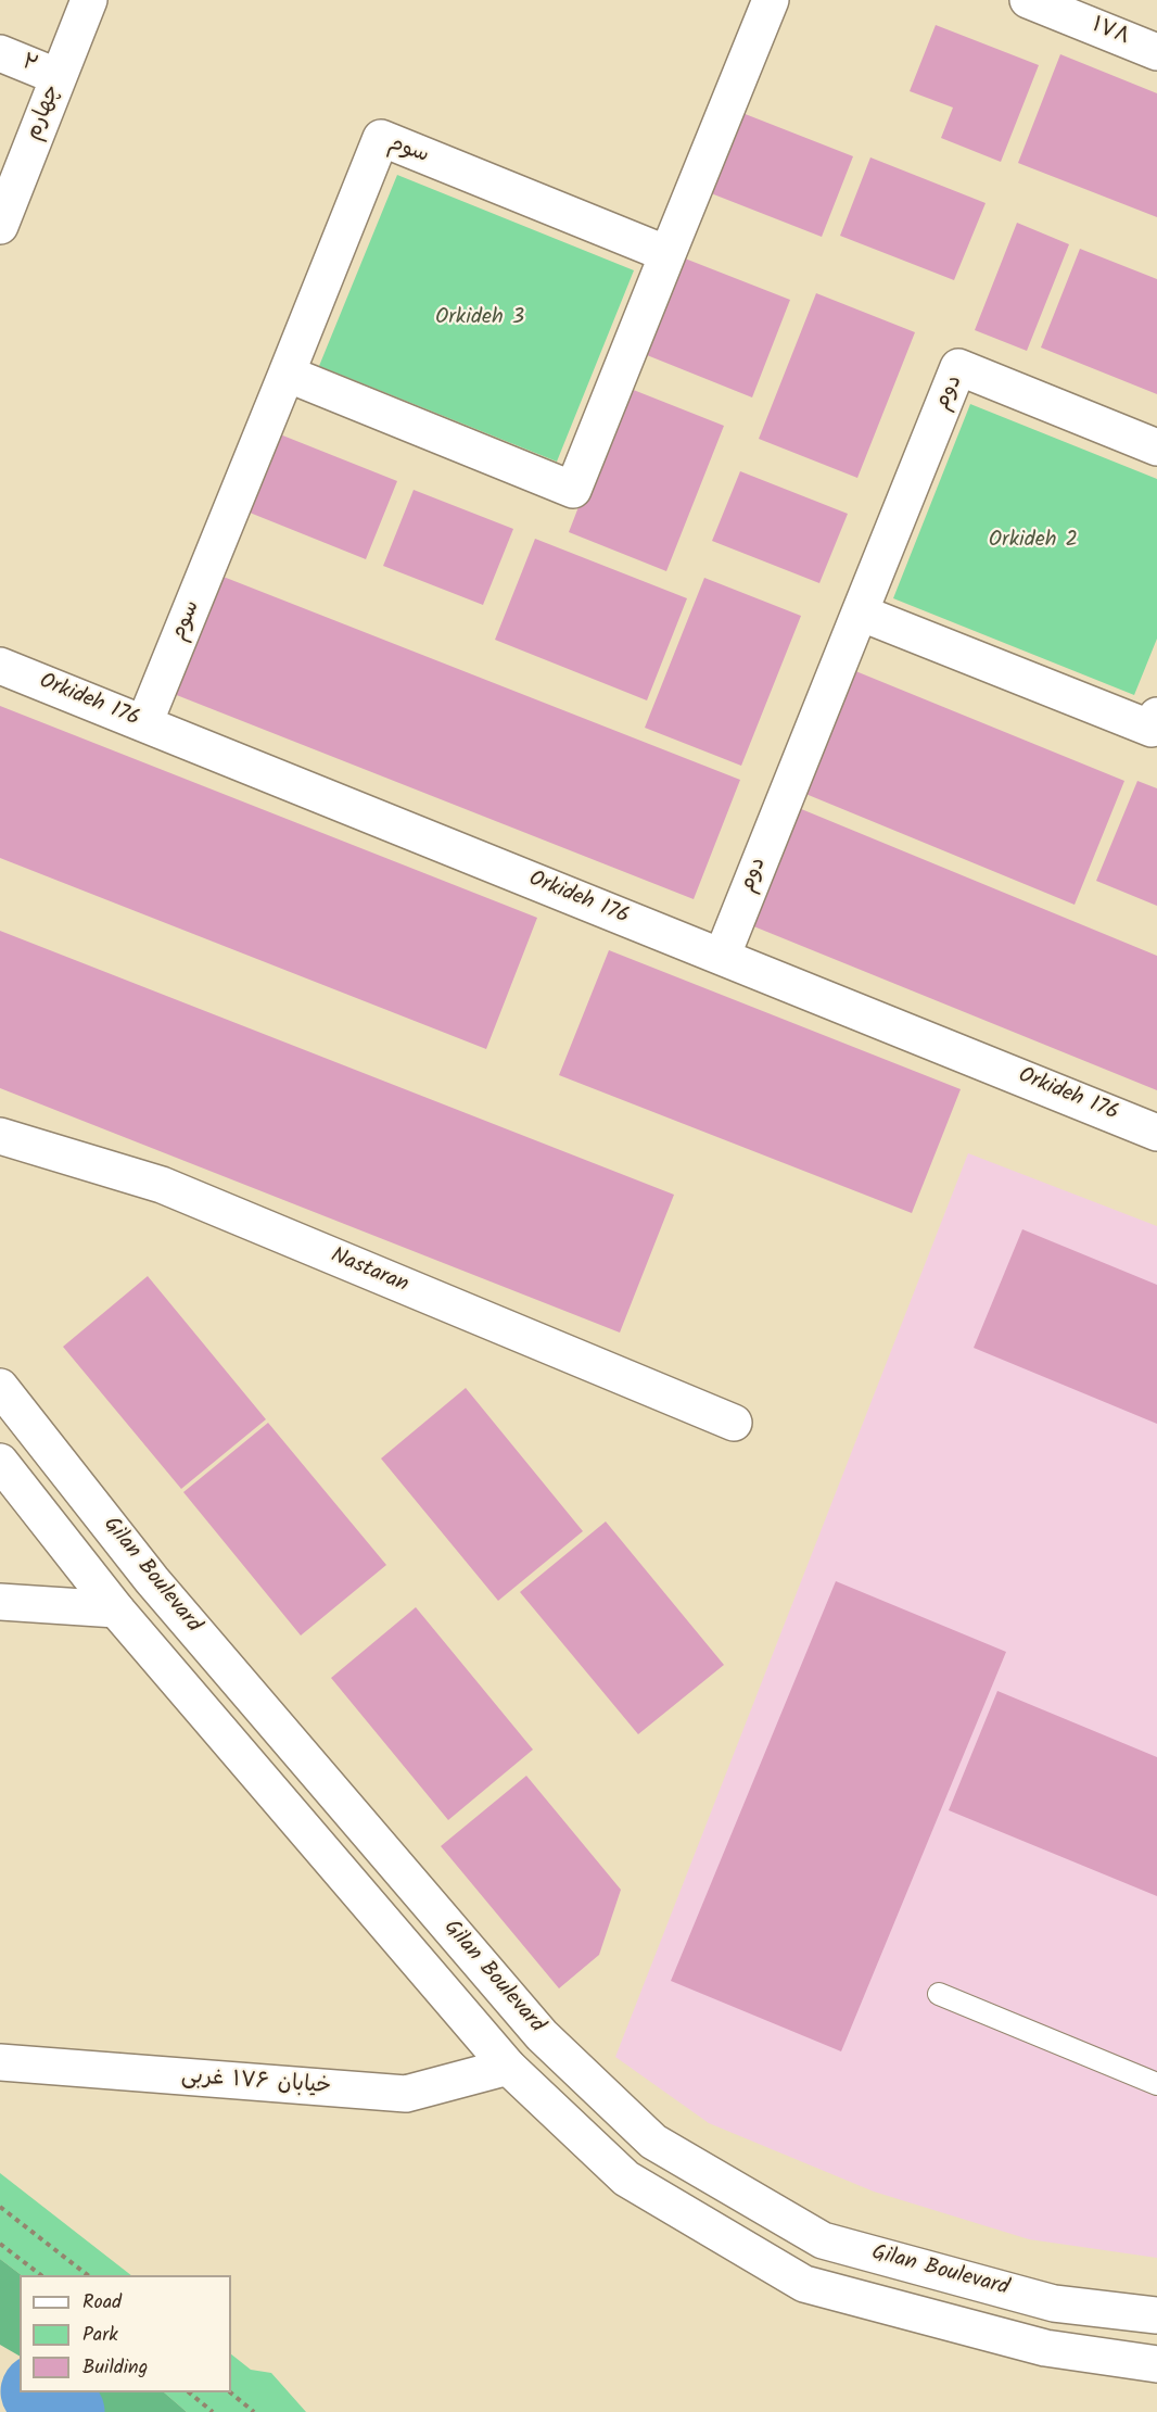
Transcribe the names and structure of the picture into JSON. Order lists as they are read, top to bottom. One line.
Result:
{"streets":{"street":["۱۷۸","۲","چهارم","سوم","دوم","Orkideh 176","Nastaran","Gilan Boulevard","خیابان ۱۷۶ غربی"]},"crossings":[["۲","چهارم"],["سوم","Orkideh 176"],["دوم","Orkideh 176"]],"parks":["Orkideh 3","Orkideh 2"],"legend":["Road","Park","Building"]}
